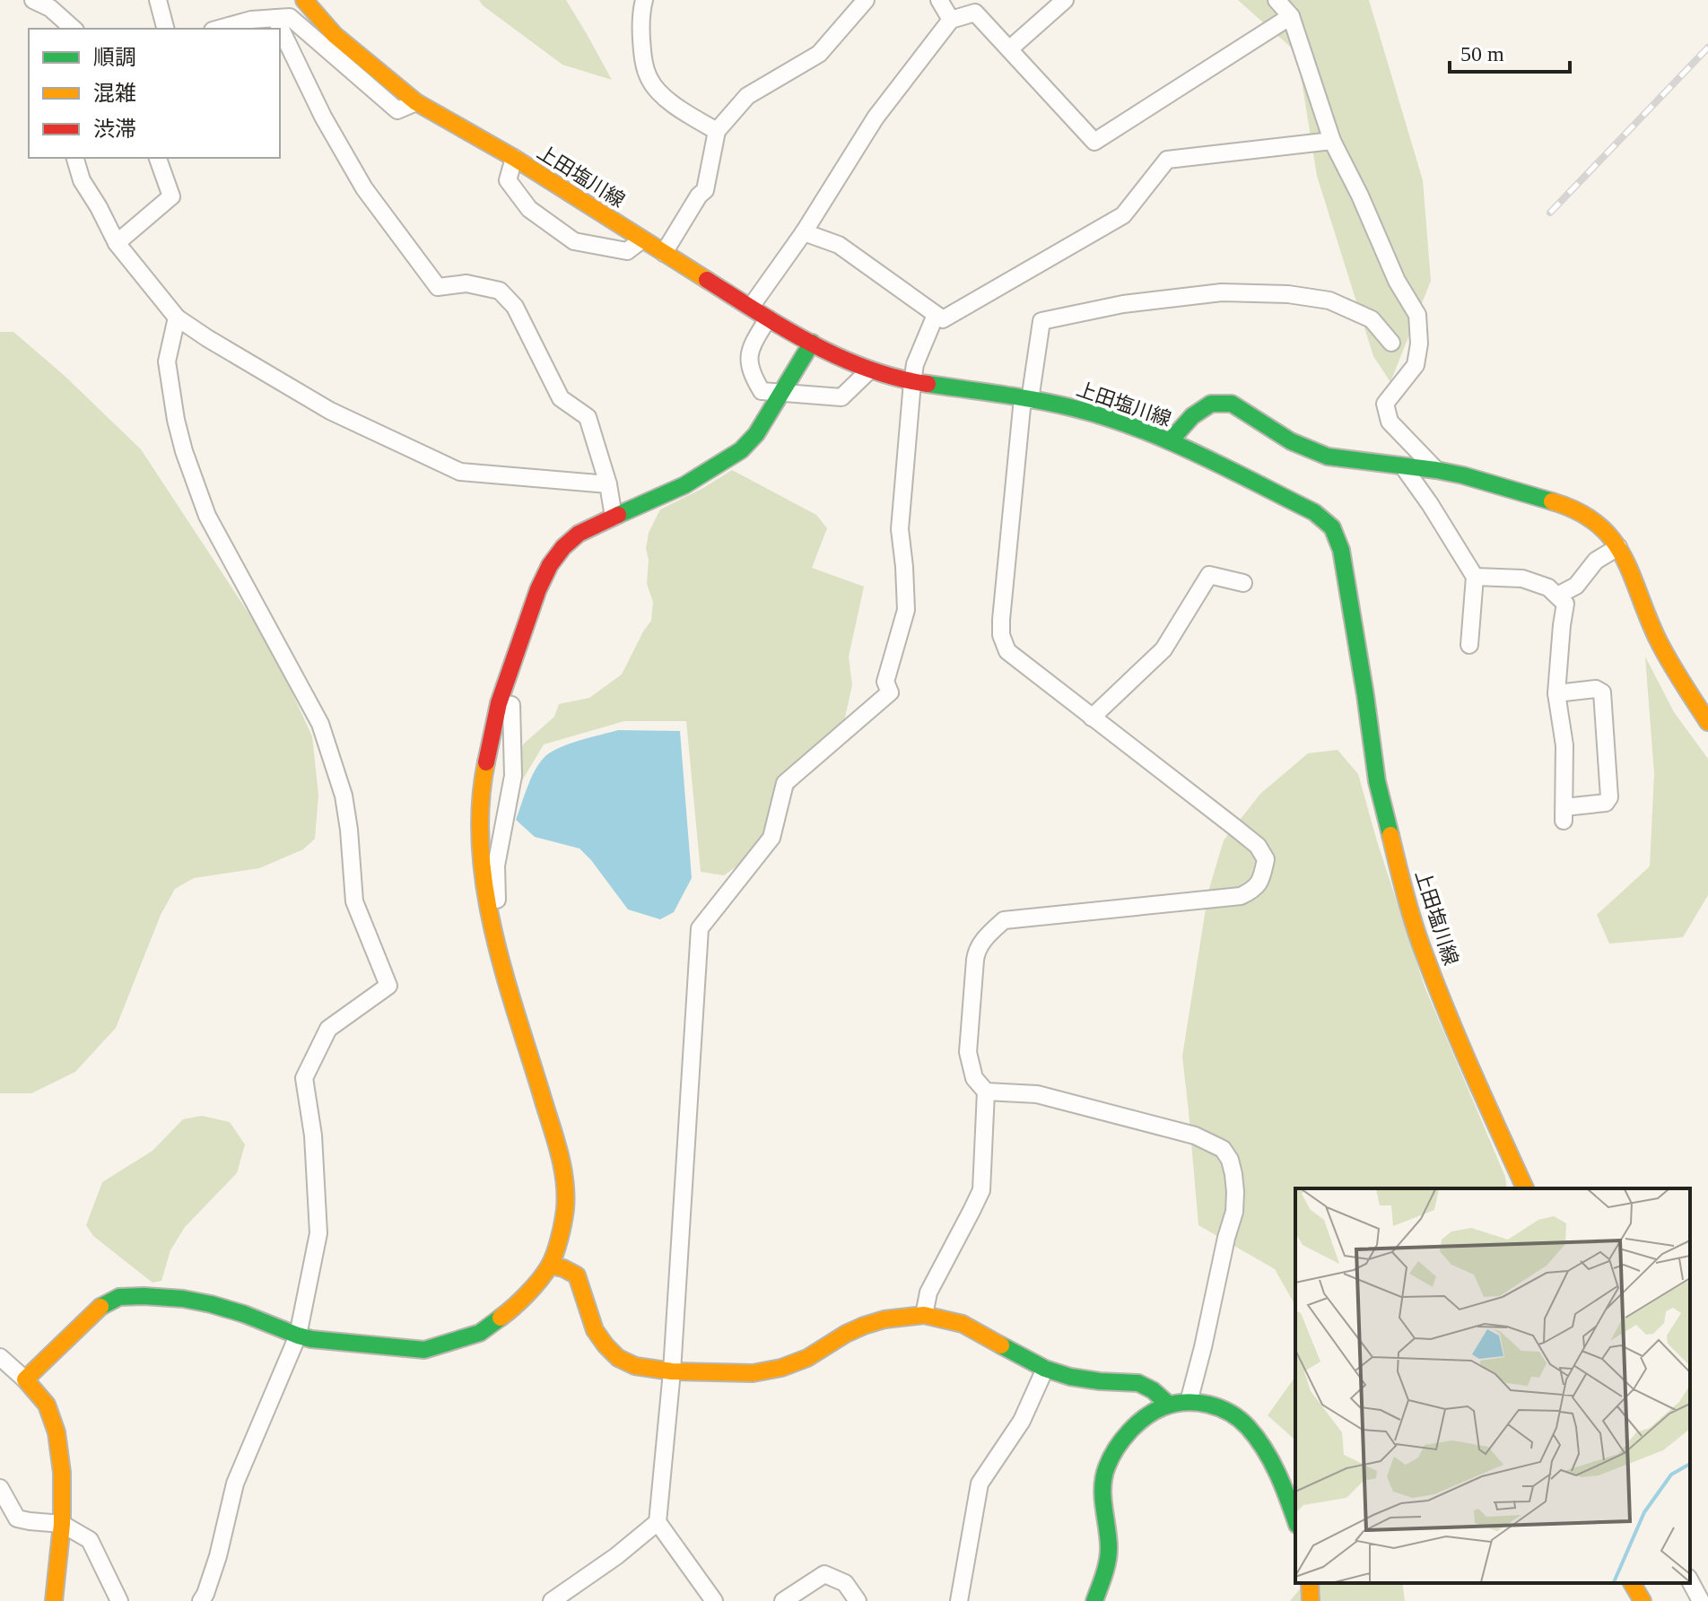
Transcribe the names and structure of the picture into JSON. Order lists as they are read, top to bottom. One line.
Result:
{"streets":{"street":["上田塩川線"]},"legend":["順調","混雑","渋滞"],"scale_bar":"50 m"}
